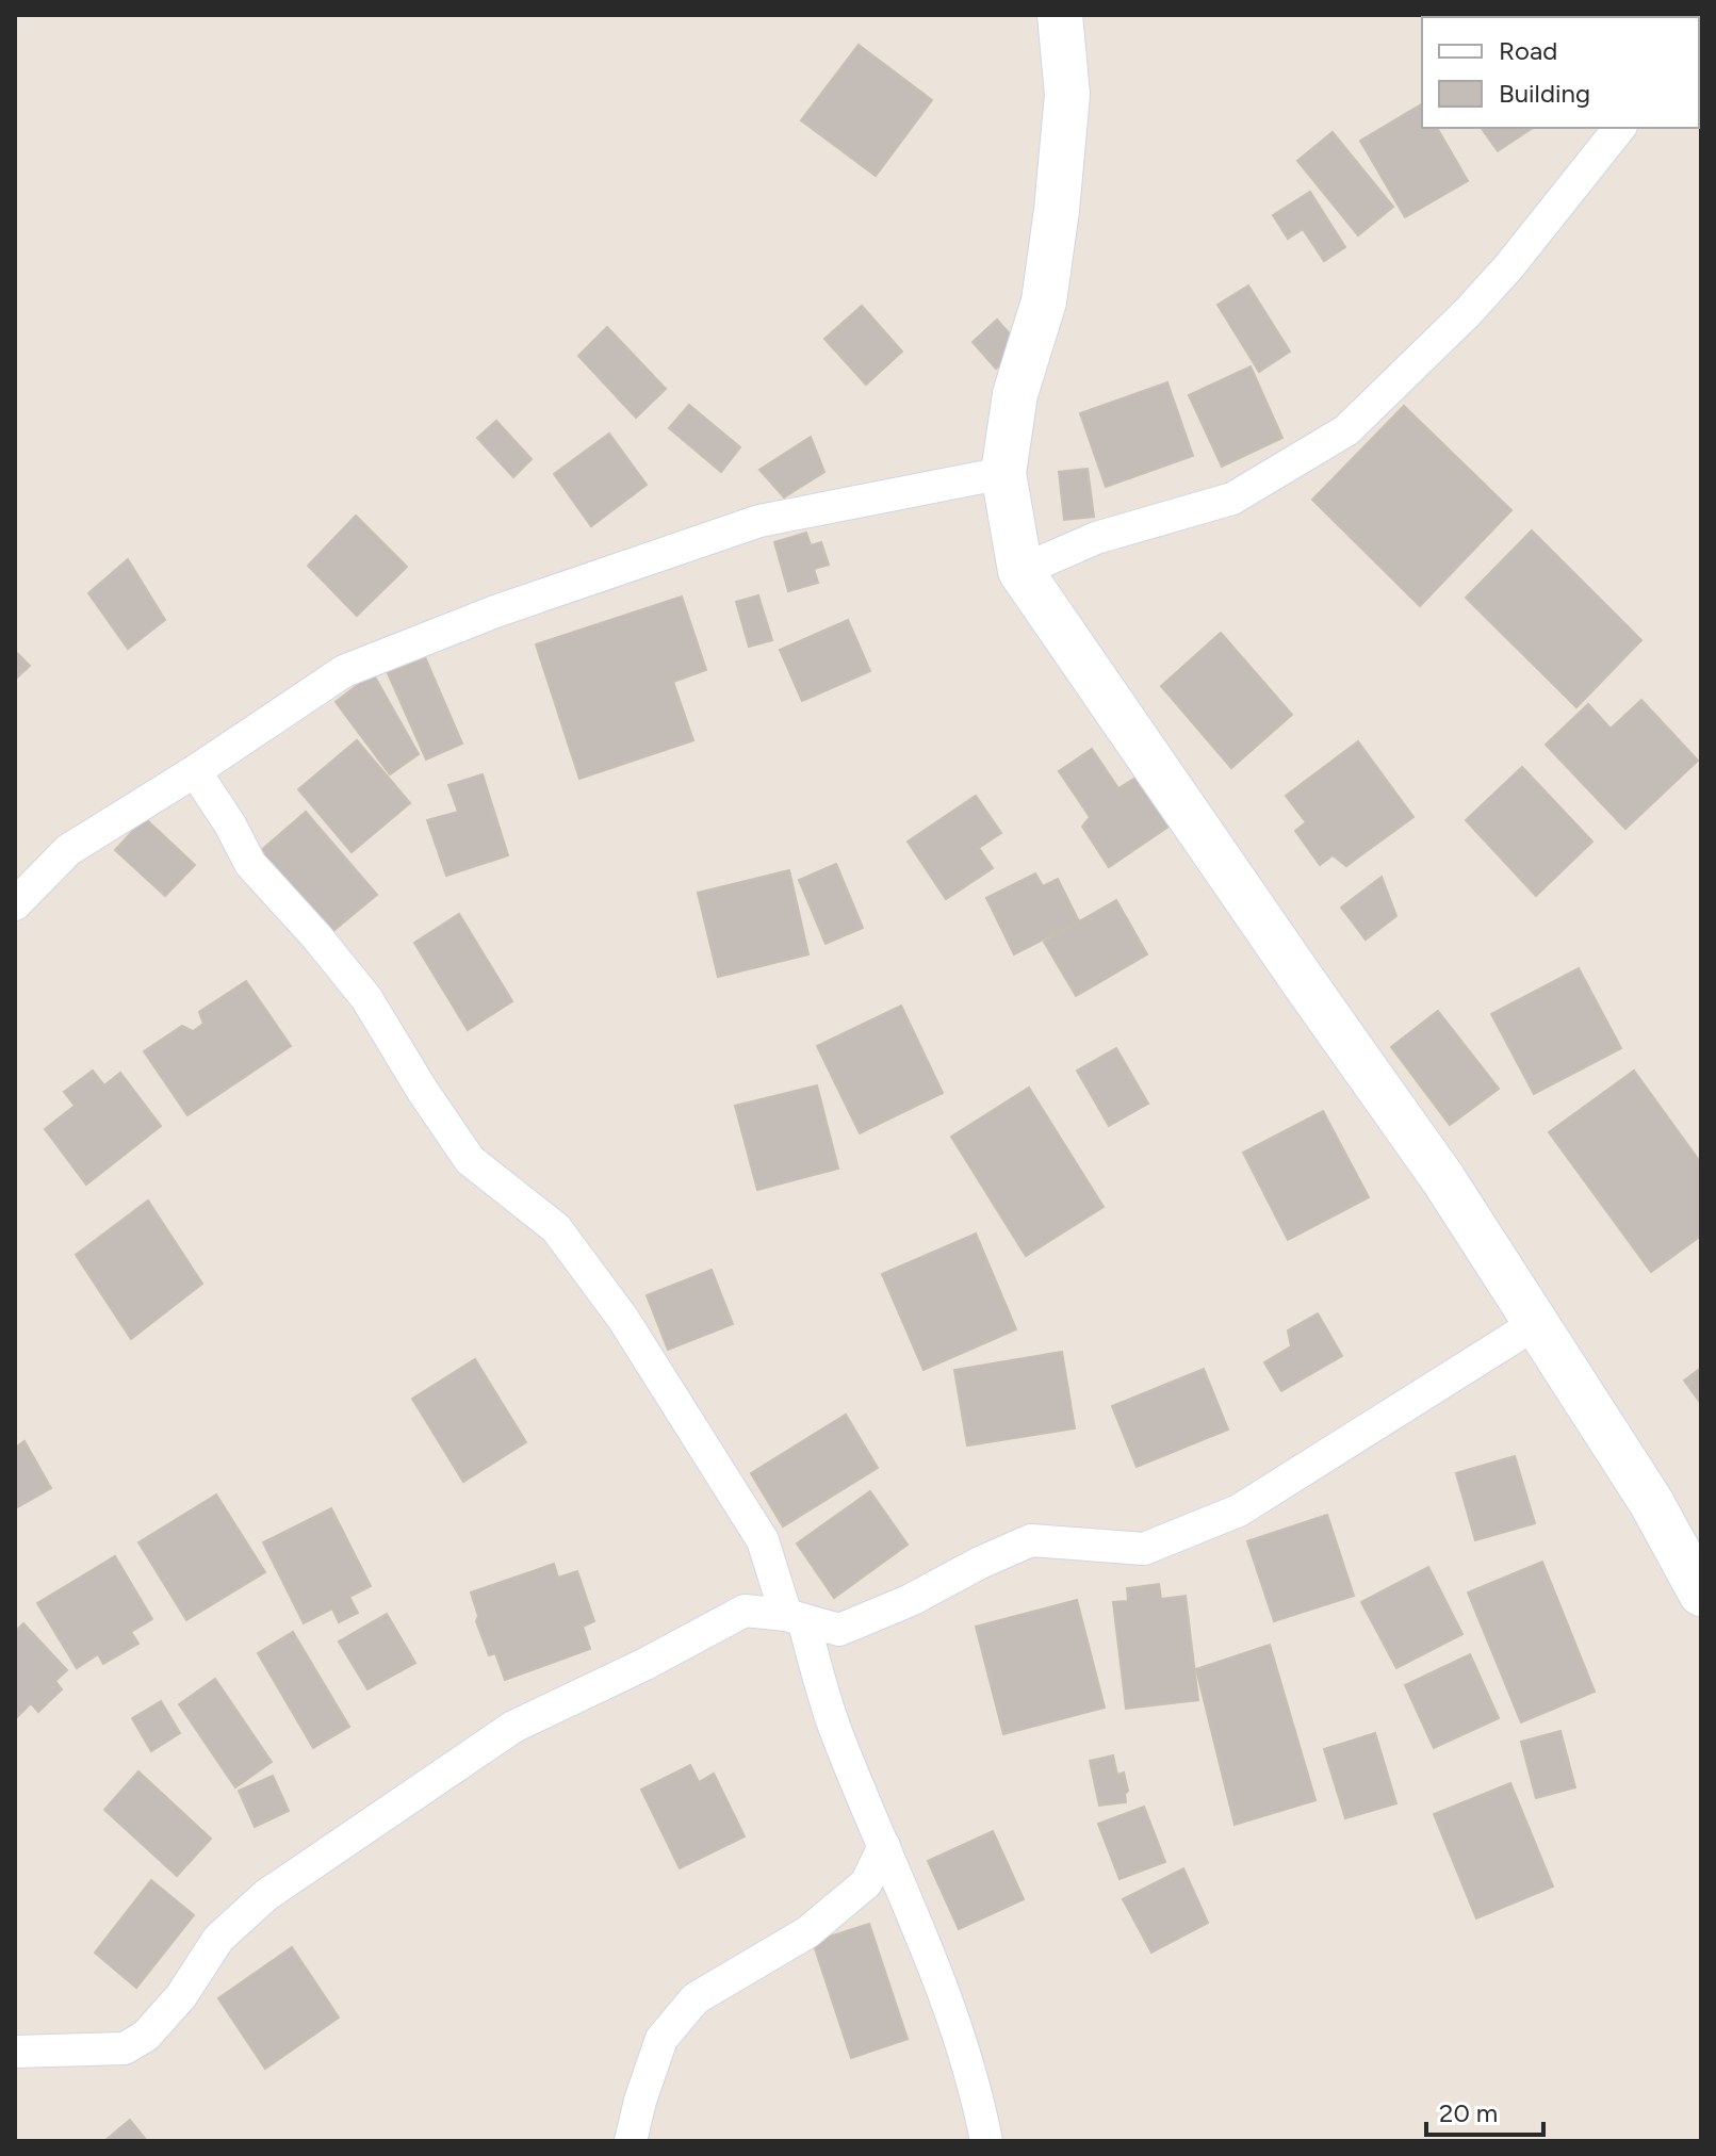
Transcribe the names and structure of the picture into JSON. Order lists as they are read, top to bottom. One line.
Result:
{"legend":["Road","Building"],"scale_bar":"20 m"}
